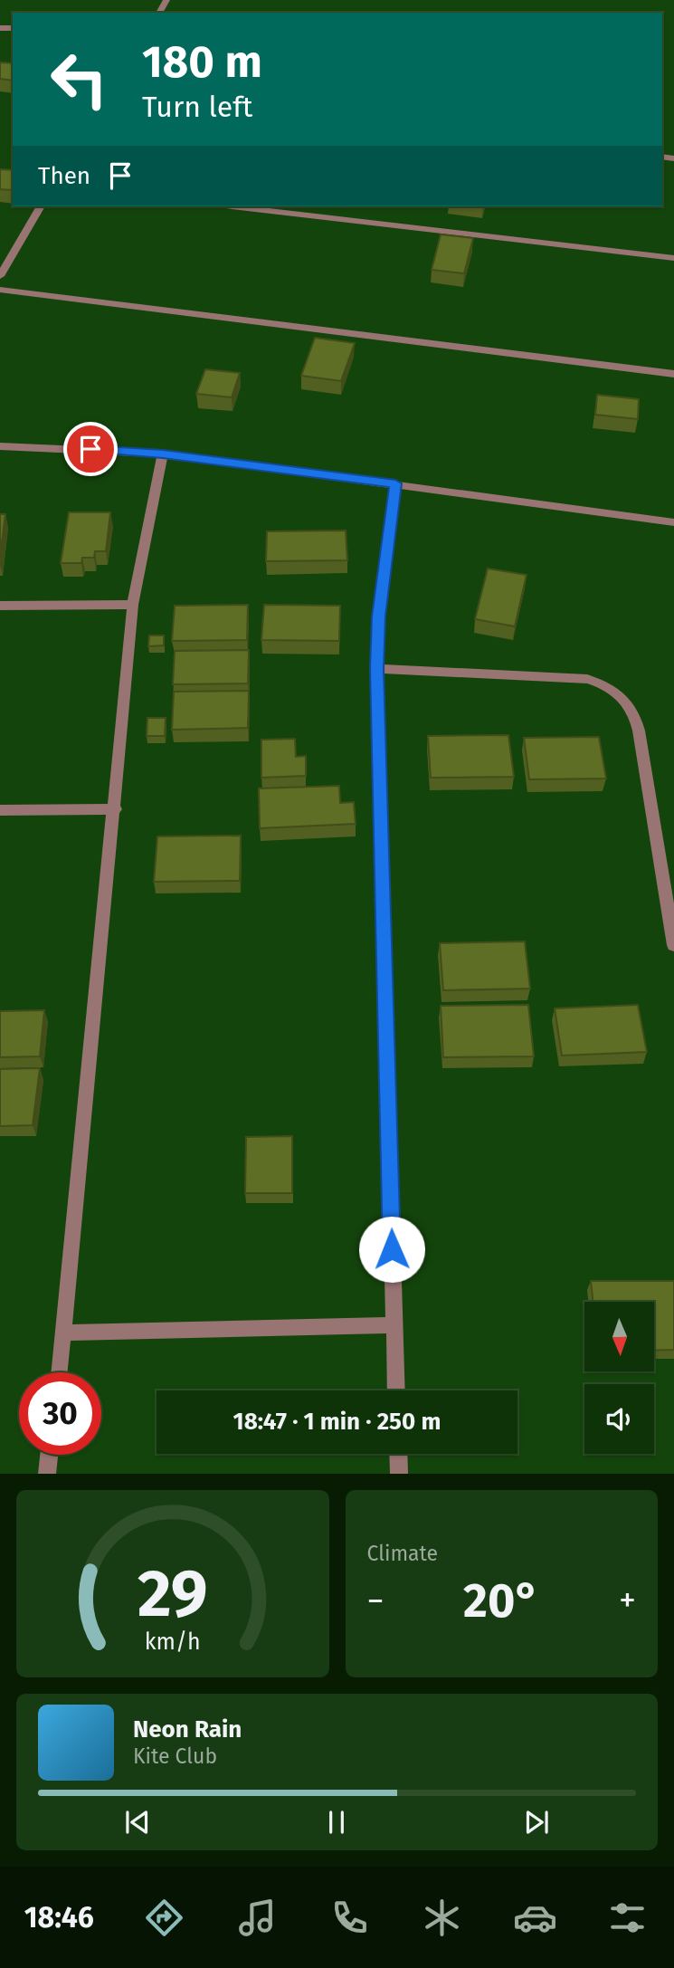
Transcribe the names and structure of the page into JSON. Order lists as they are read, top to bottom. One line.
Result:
{"north":"bottom","page":{"turn":["180 m","Turn left"],"then":"Then","limit":"30","trip":"18:47 · 1 min · 250 m","tile":"Climate","heat":["−","20°","+"],"song":["Neon Rain","Kite Club"],"tabs":"18:46","gauge":["29","km/h"]}}
